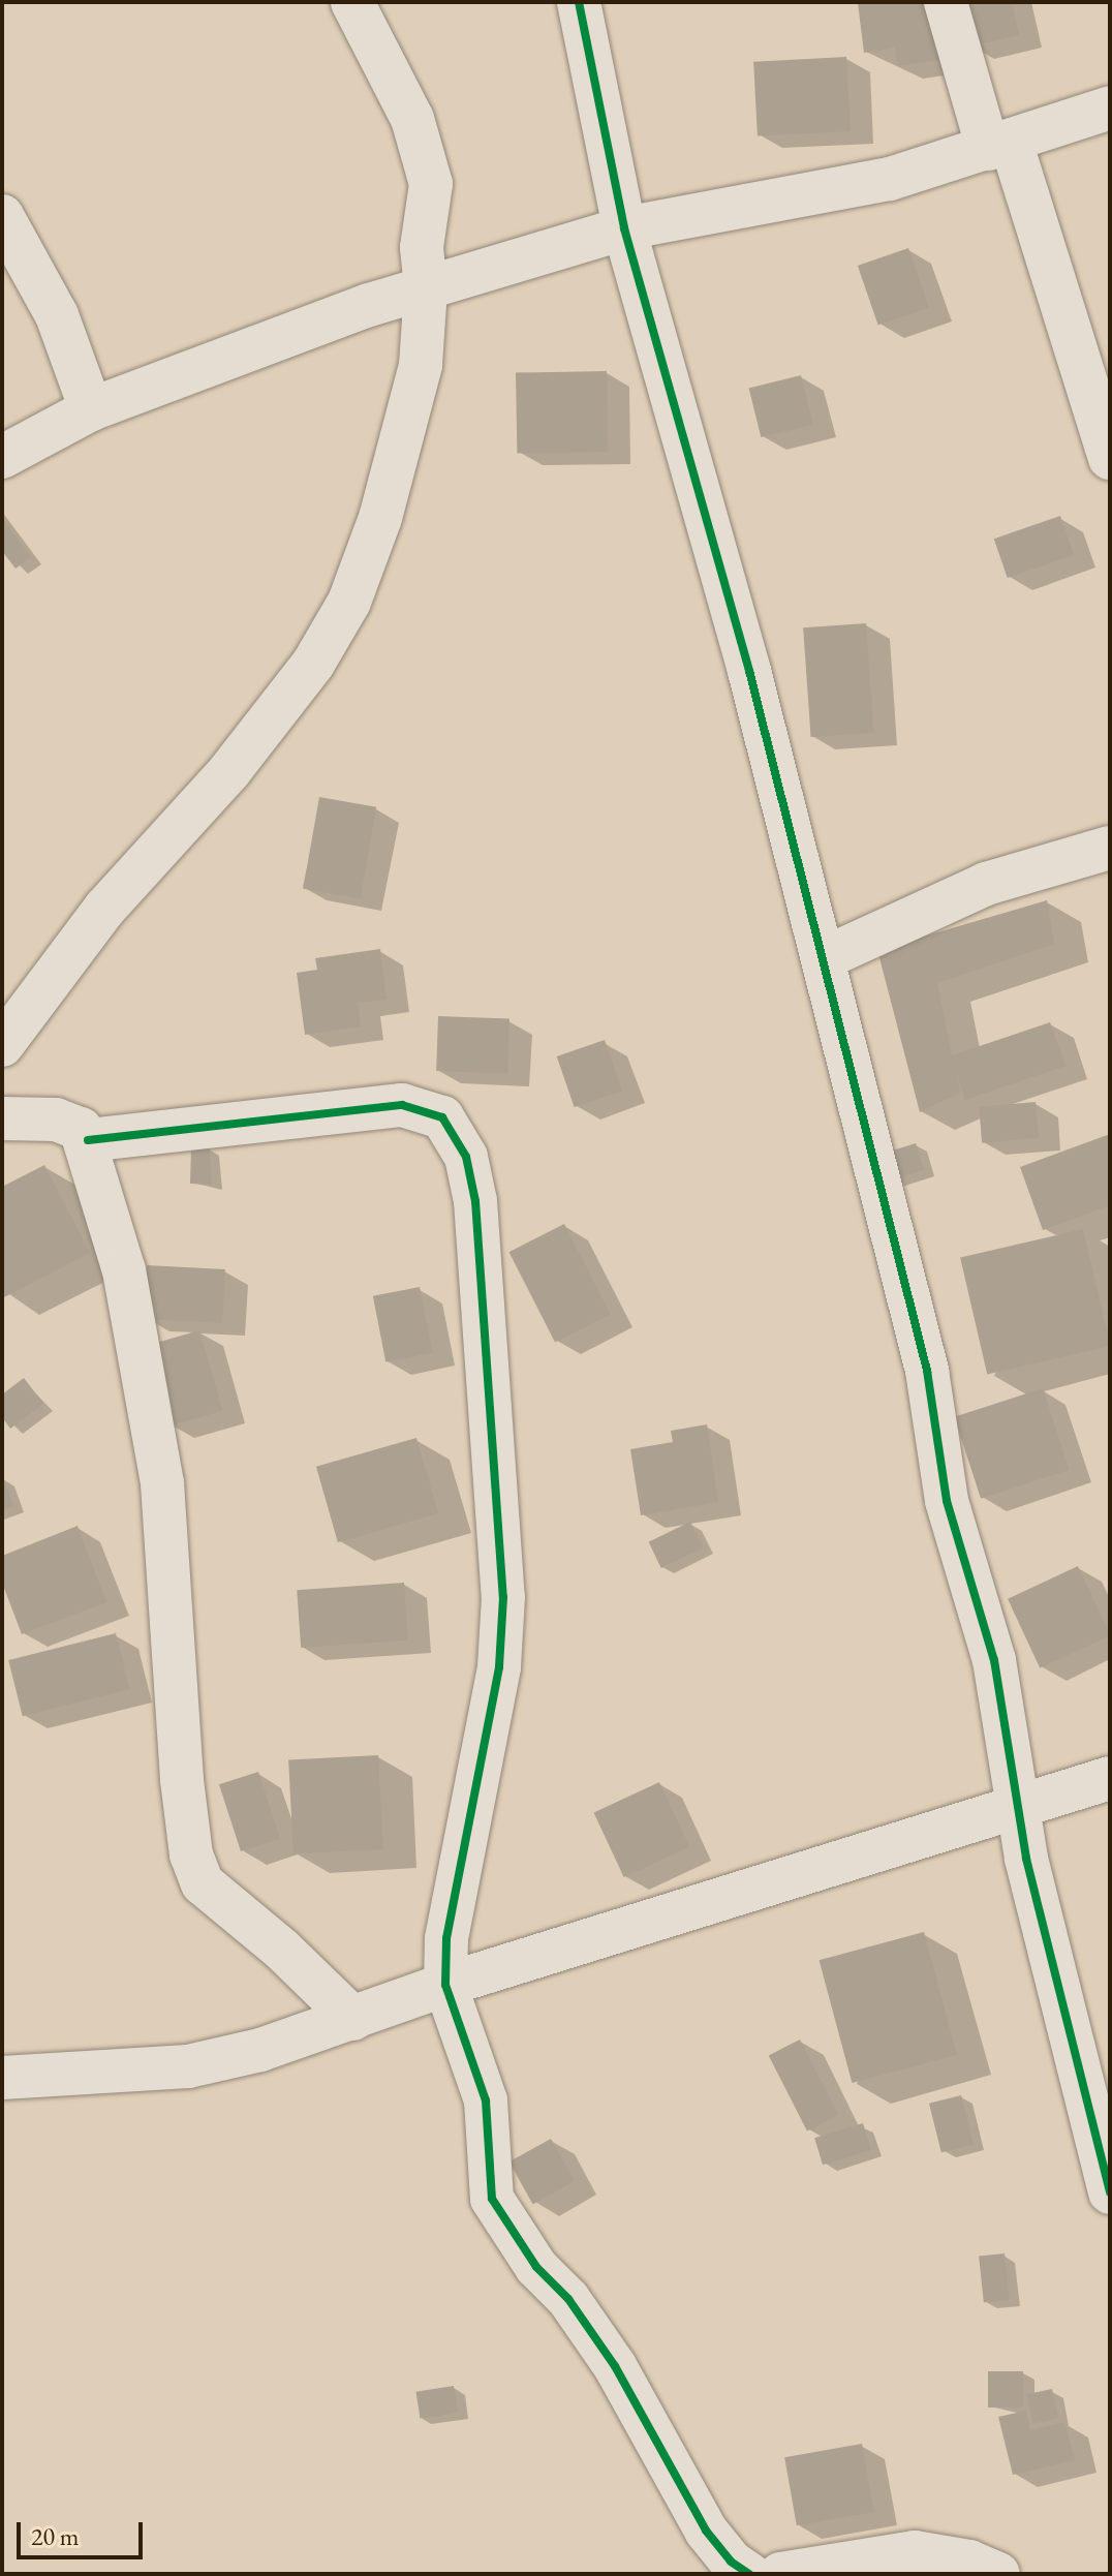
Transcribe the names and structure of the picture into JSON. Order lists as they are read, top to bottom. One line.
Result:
{"scale_bar":"20 m"}
